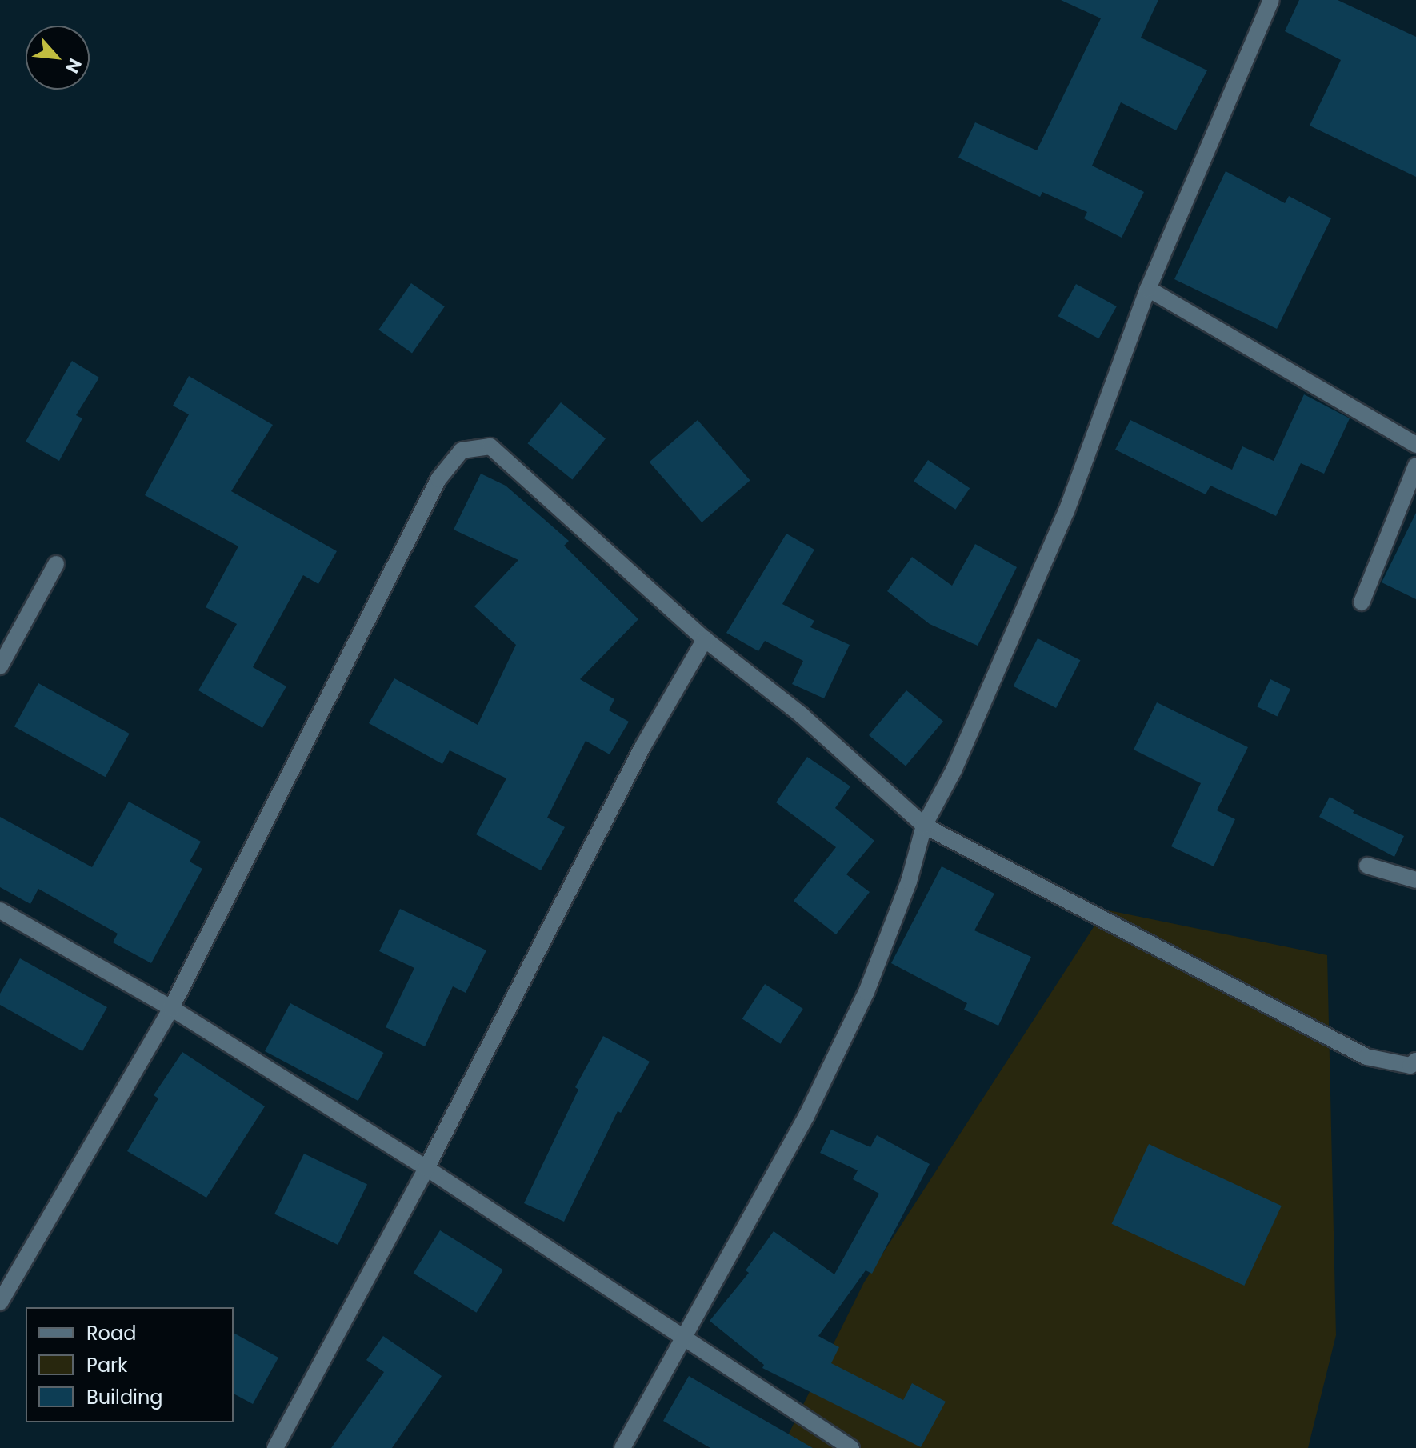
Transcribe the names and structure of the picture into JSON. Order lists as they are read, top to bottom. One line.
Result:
{"legend":["Road","Park","Building"],"north":"bottom right"}
